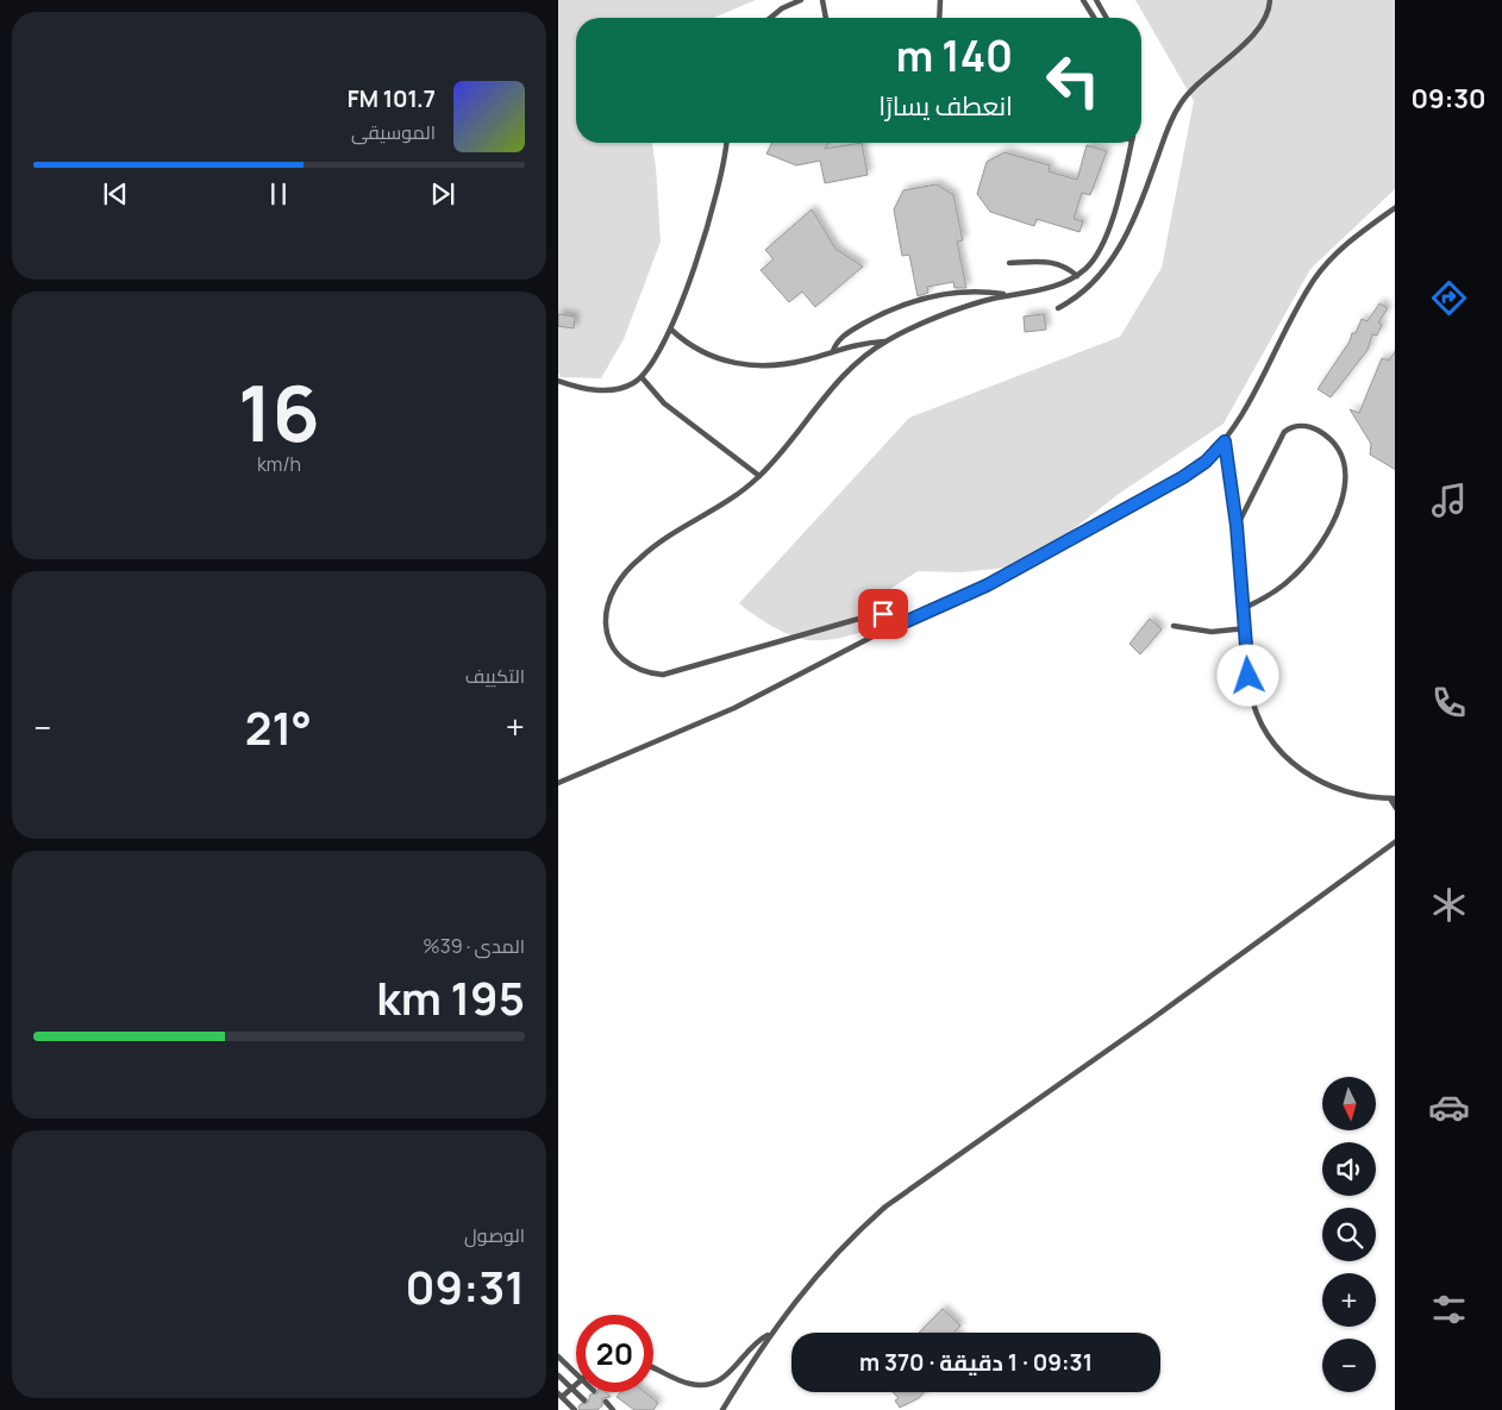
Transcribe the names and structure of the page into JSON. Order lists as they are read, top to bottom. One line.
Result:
{"north":"bottom","page":{"tabs":"09:30","turn":["140 m","انعطف يسارًا"],"song":["101.7 FM","الموسيقى"],"tile":[["16","km/h"],"التكييف",["المدى · 39%","195 km"],["الوصول","09:31"]],"heat":["−","21°","+"],"map_buttons":["+","−"],"limit":"20","trip":"09:31 · 1 دقيقة · 370 m"}}
